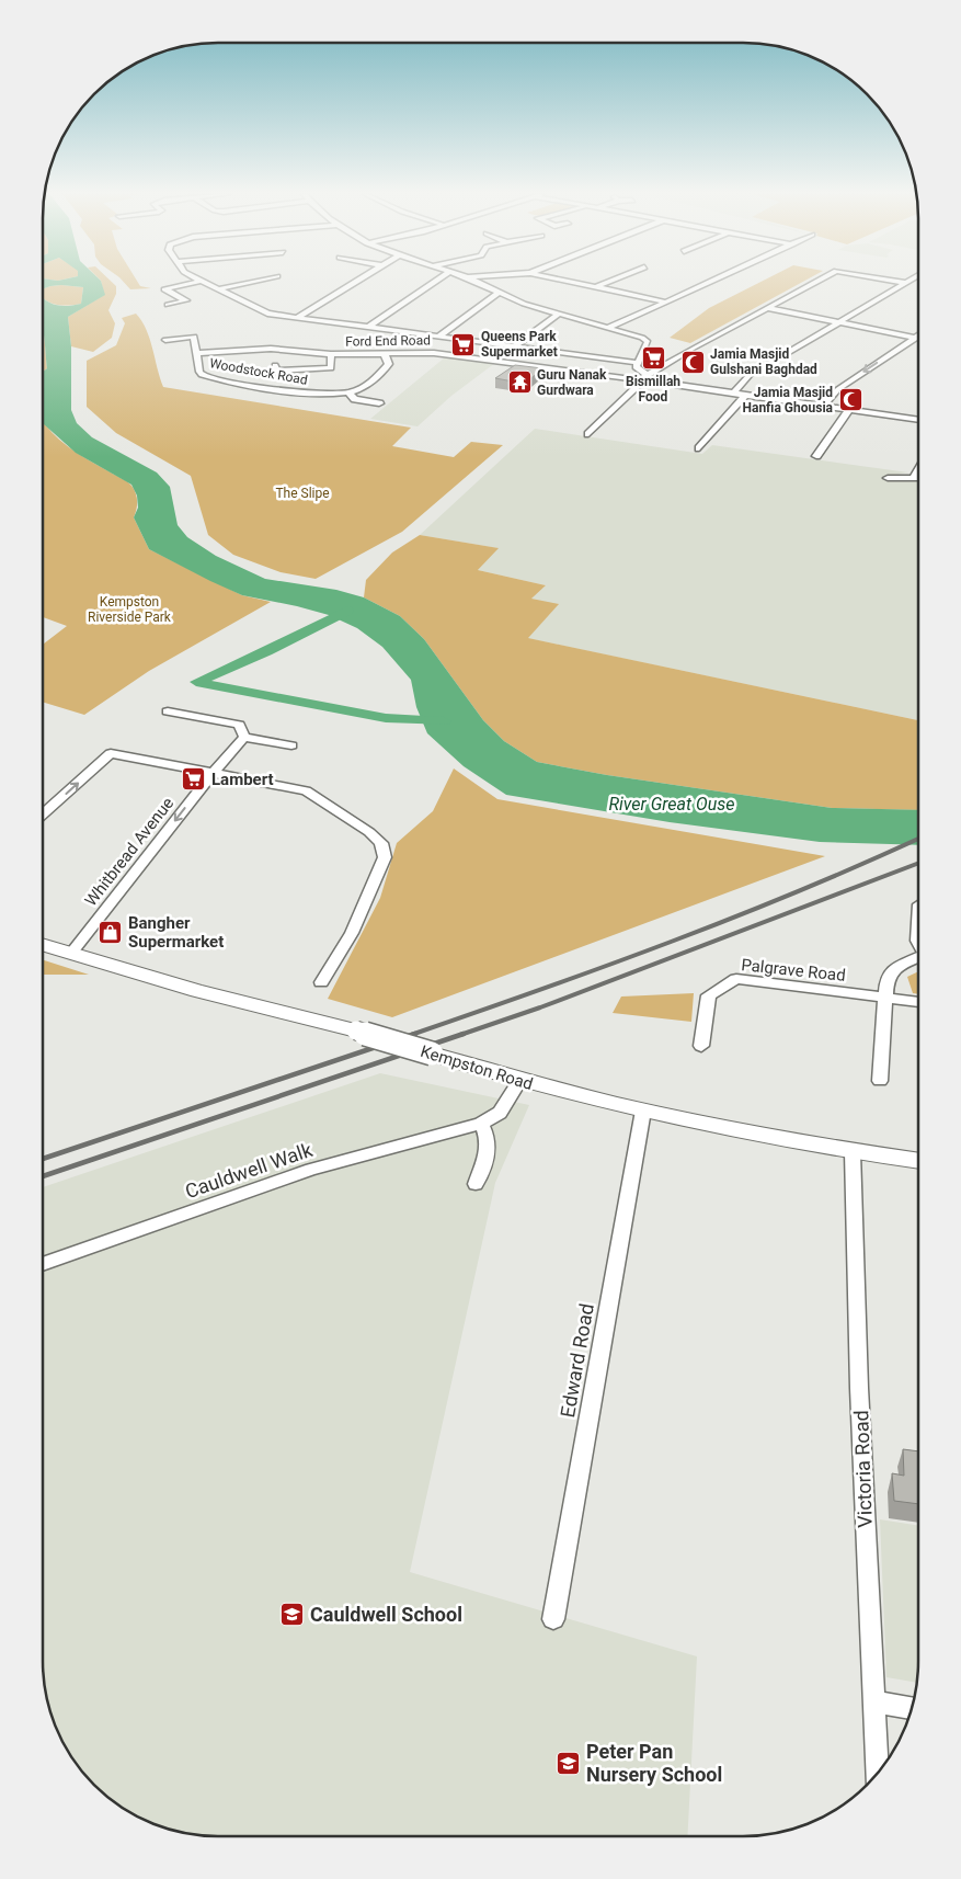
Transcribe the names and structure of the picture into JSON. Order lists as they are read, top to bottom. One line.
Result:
{"streets":{"main road":["Kempston Road"],"street":["Ford End Road","Woodstock Road","Whitbread Avenue","Palgrave Road","Cauldwell Walk","Edward Road","Victoria Road"]},"crossings":[["Ford End Road","Woodstock Road"],["Whitbread Avenue","Kempston Road"],["Kempston Road","Cauldwell Walk"],["Kempston Road","Edward Road"],["Kempston Road","Victoria Road"]],"one_way":["Whitbread Avenue"],"water":["River Great Ouse"],"parks":["The Slipe","Kempston Riverside Park"],"places":{"supermarket":["Queens Park Supermarket","Bismillah Food","Lambert"],"mosque":["Jamia Masjid Gulshani Baghdad","Jamia Masjid Hanfia Ghousia"],"temple":["Guru Nanak Gurdwara"],"shop":["Bangher Supermarket"],"school or university":["Cauldwell School","Peter Pan Nursery School"]}}
